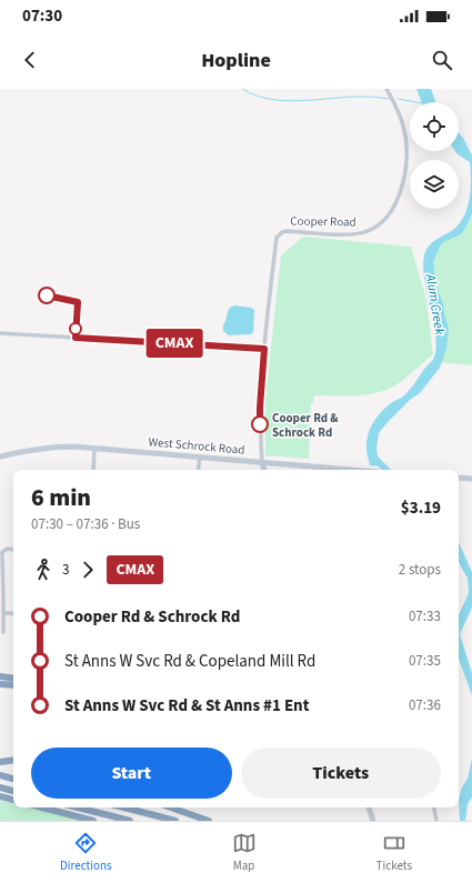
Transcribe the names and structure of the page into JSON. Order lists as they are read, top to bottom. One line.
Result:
{"streets":{"main road":["Cooper Road","West Schrock Road"]},"crossings":[["Cooper Road","West Schrock Road"]],"water":["Alum Creek"],"places":["Cooper Rd & Schrock Rd"],"lines":["bus line CMAX"],"page":{"status":"07:30","header":"Hopline","on_map":"CMAX","heading":["6 min","07:30 – 07:36 · Bus","$3.19"],"legs":["3","CMAX","2 stops"],"list":[{"name":"Cooper Rd & Schrock Rd","value":"07:33"},{"name":"St Anns W Svc Rd & Copeland Mill Rd","value":"07:35"},{"name":"St Anns W Svc Rd & St Anns #1 Ent","value":"07:36"}],"buttons":["Start","Tickets"],"tabs":["Directions","Map","Tickets"]}}
